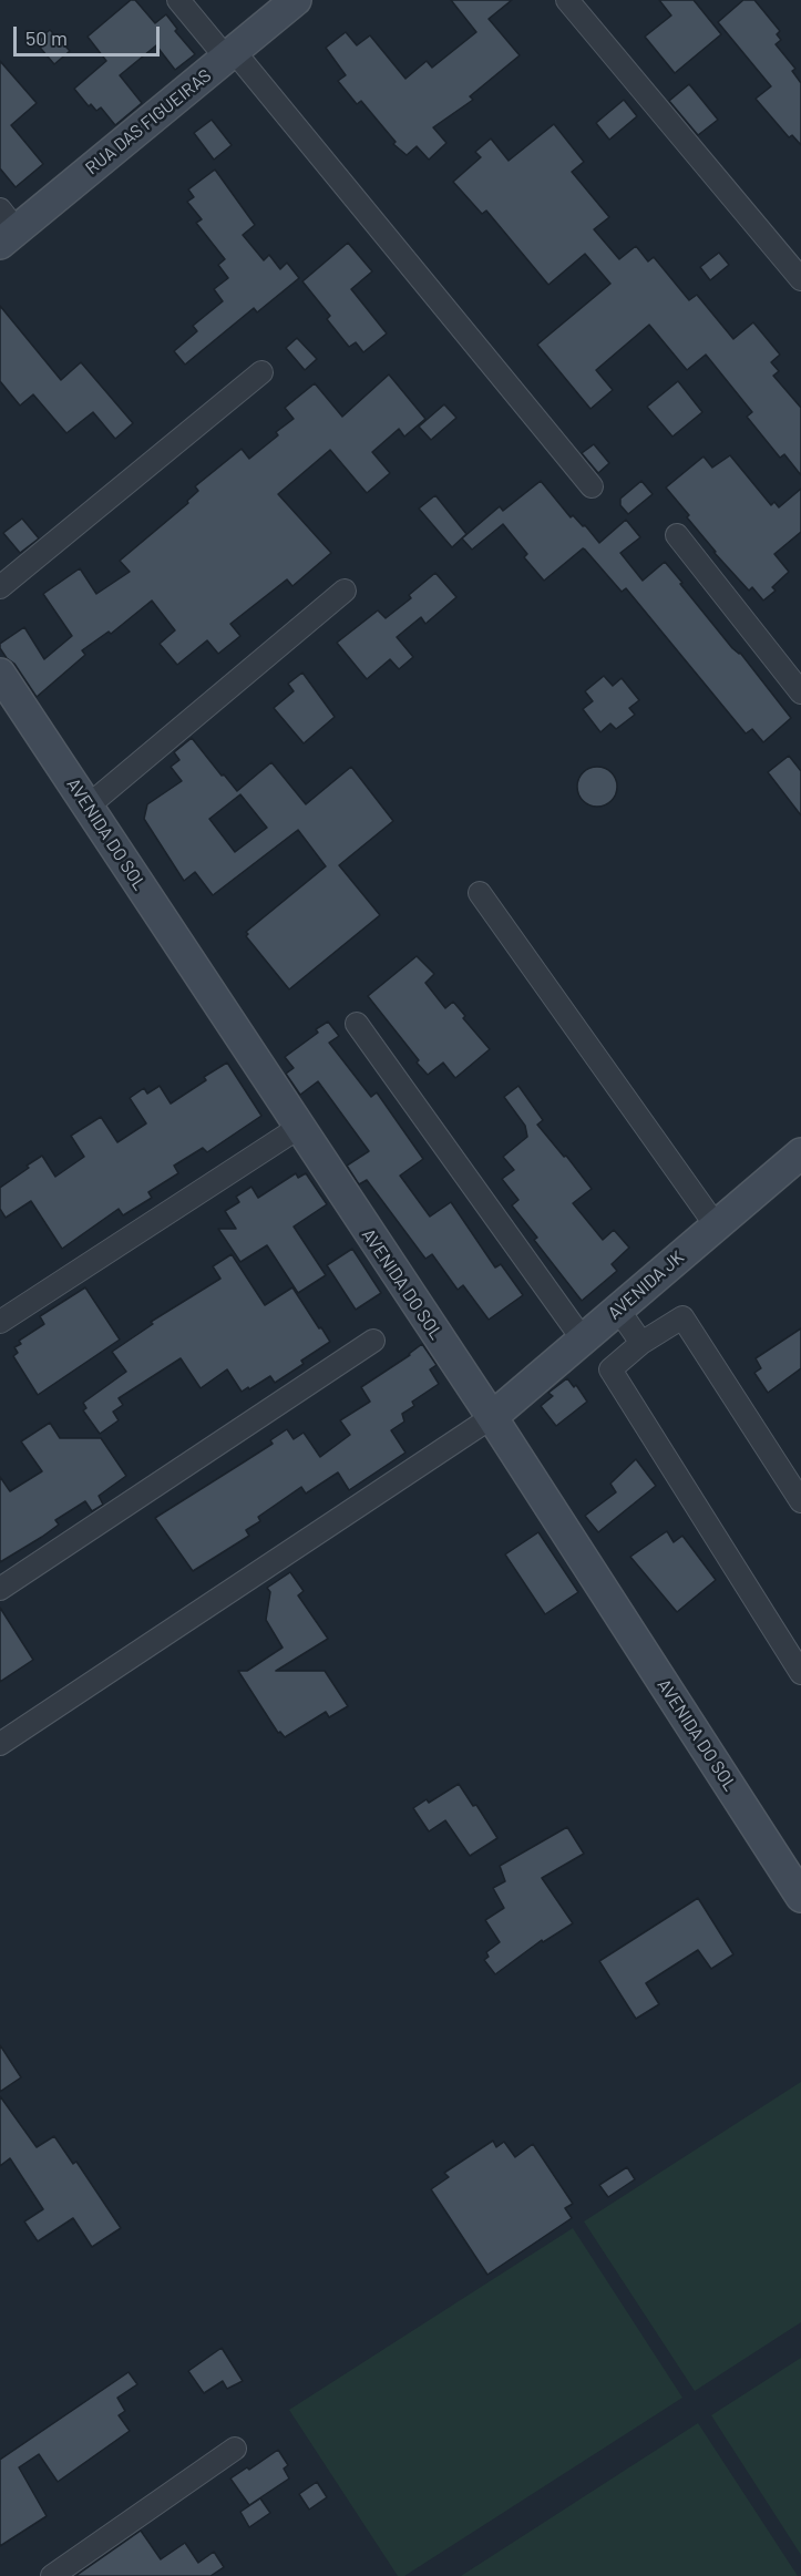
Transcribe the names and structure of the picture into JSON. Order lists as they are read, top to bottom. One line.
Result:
{"streets":{"street":["RUA DAS FIGUEIRAS","AVENIDA DO SOL","AVENIDA JK"]},"crossings":[["AVENIDA DO SOL","AVENIDA JK"]],"scale_bar":"50 m"}
